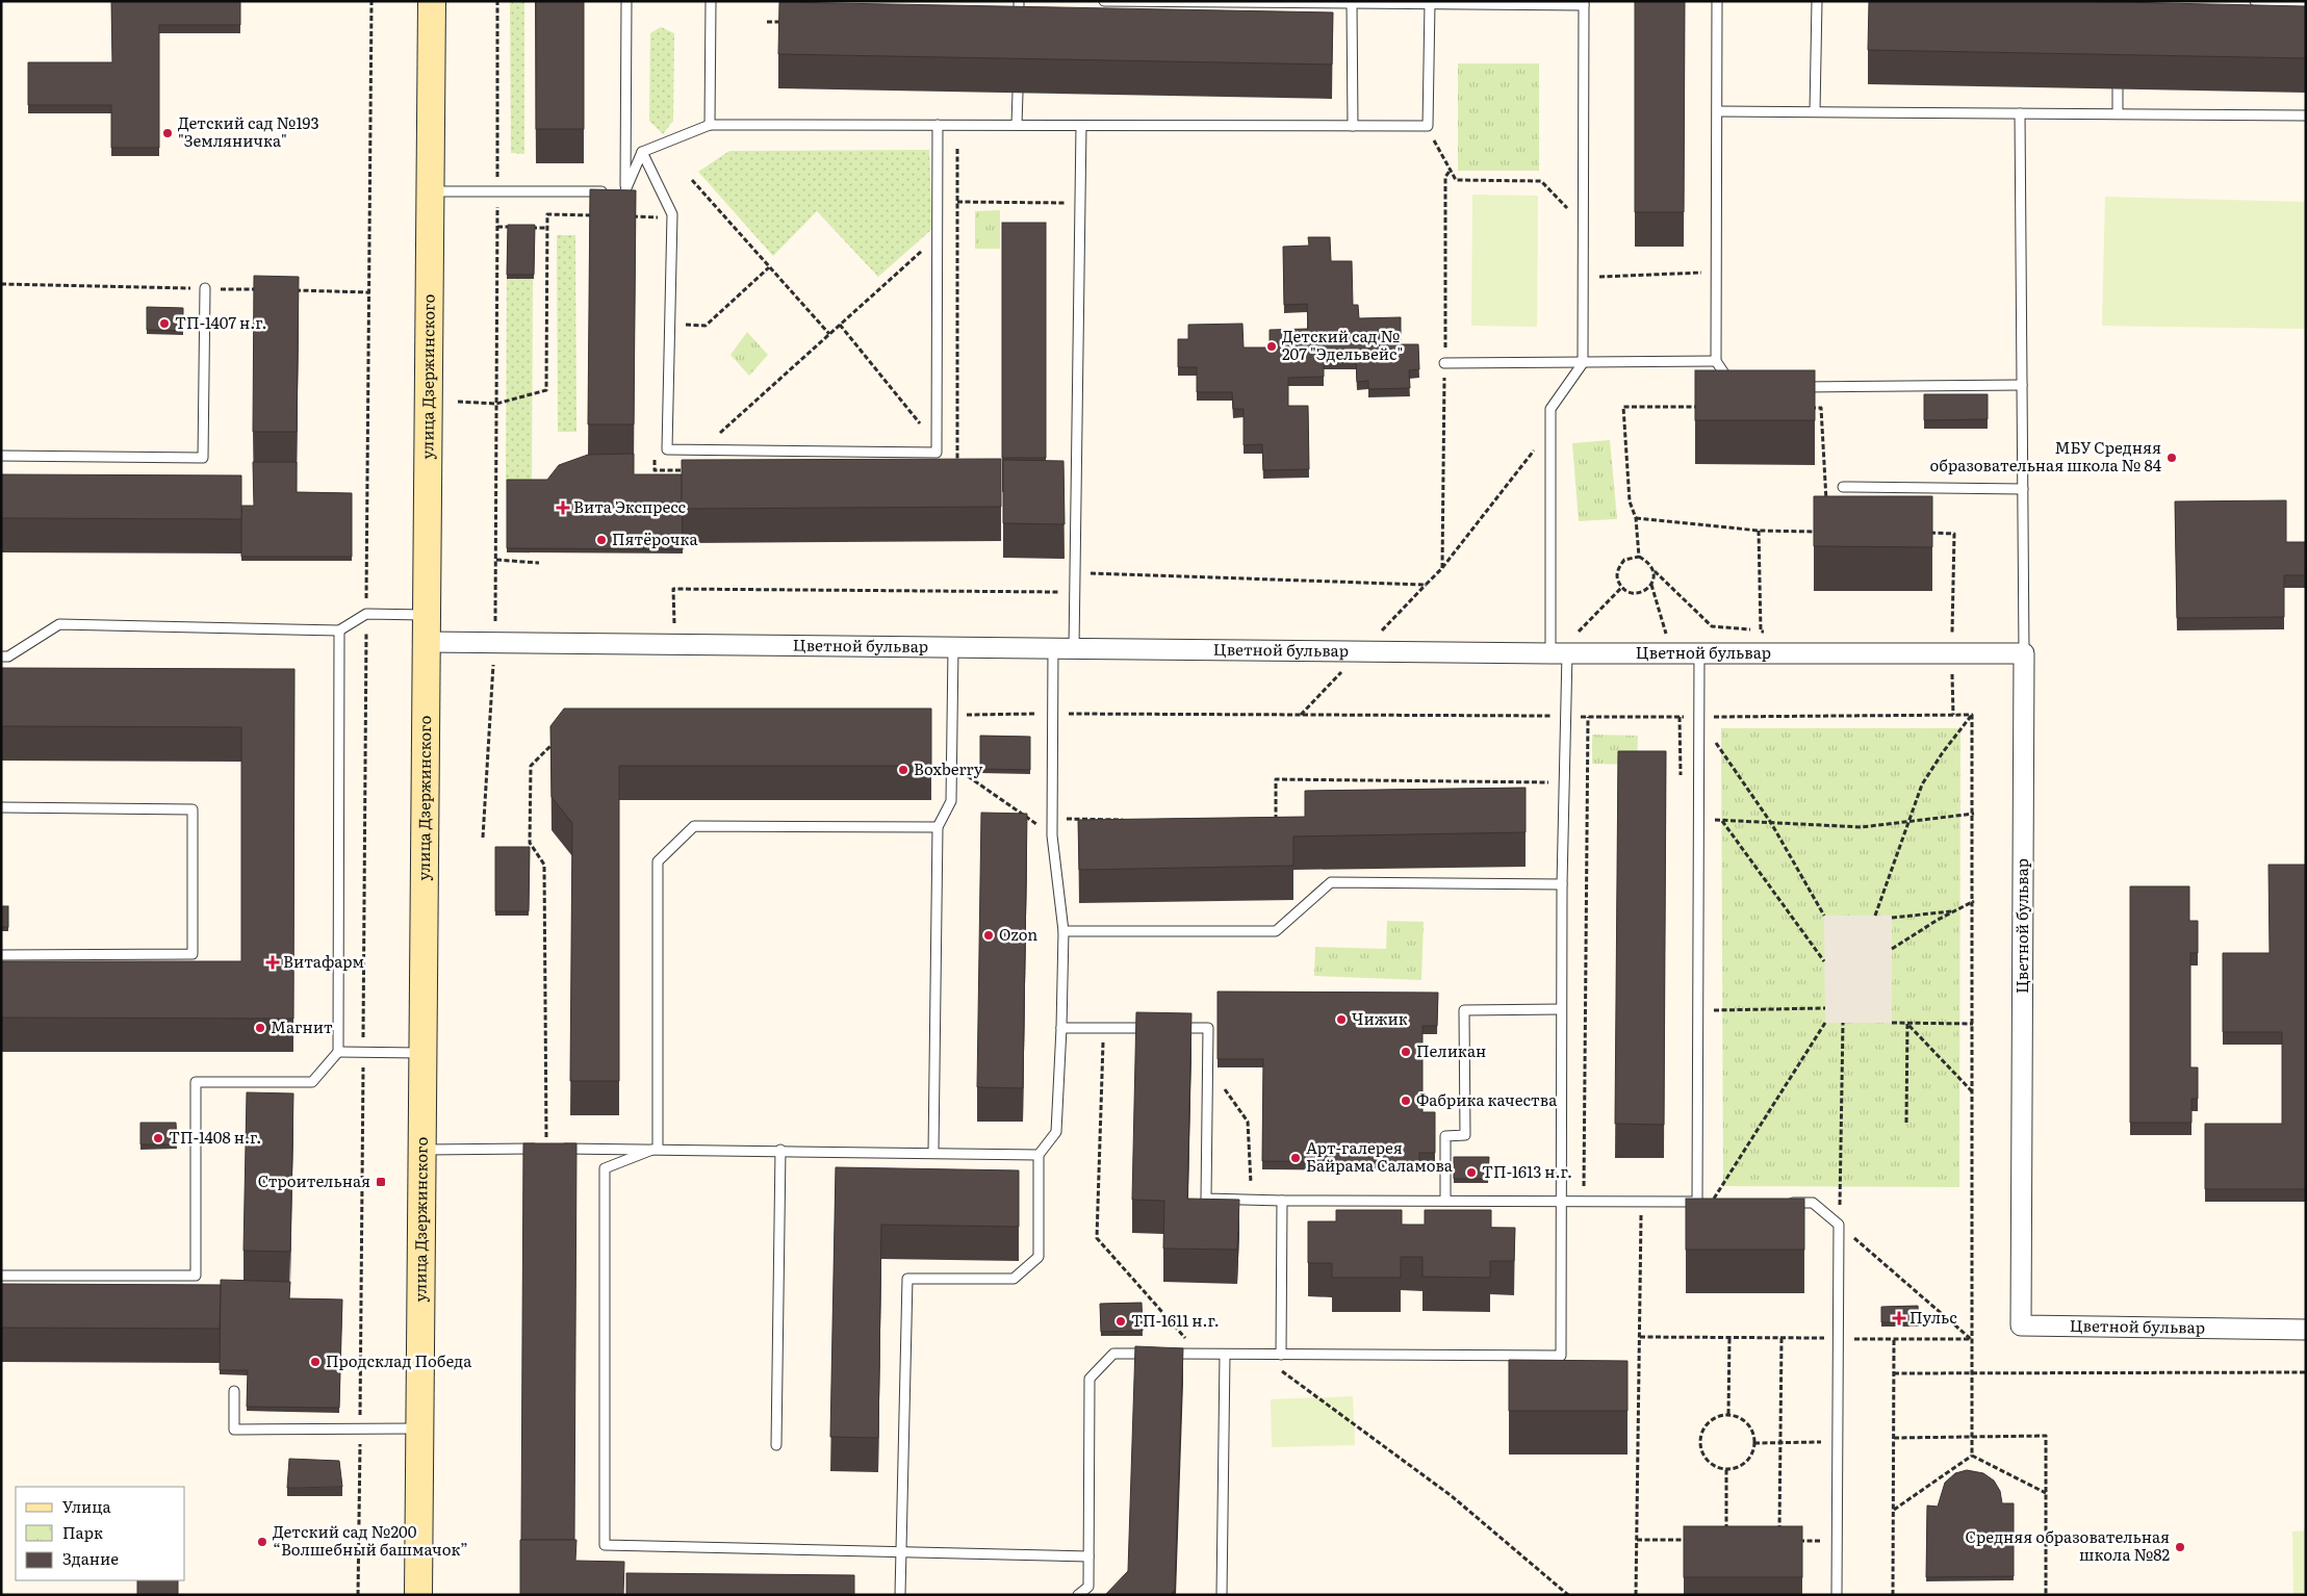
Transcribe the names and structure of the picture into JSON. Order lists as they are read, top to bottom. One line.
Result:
{"streets":{"main road":["улица Дзержинского"],"street":["Цветной бульвар"]},"crossings":[["улица Дзержинского","Цветной бульвар"]],"places":{"other":["Детский сад №193 \"Земляничка\"","ТП-1407 н.г.","Детский сад № 207 \"Эдельвейс\"","МБУ Средняя образовательная школа № 84","Пятёрочка","Boxberry","Ozon","Чижик","Магнит","Пеликан","Фабрика качества","ТП-1408 н.г.","Арт-галерея Байрама Саламова","ТП-1613 н.г.","ТП-1611 н.г.","Продсклад Победа","Детский сад №200 “Волшебный башмачок”","Средняя образовательная школа №82"],"health":["Вита Экспресс","Витафарм","Пульс"],"transit":["Строительная"]},"legend":["Улица","Парк","Здание"]}
